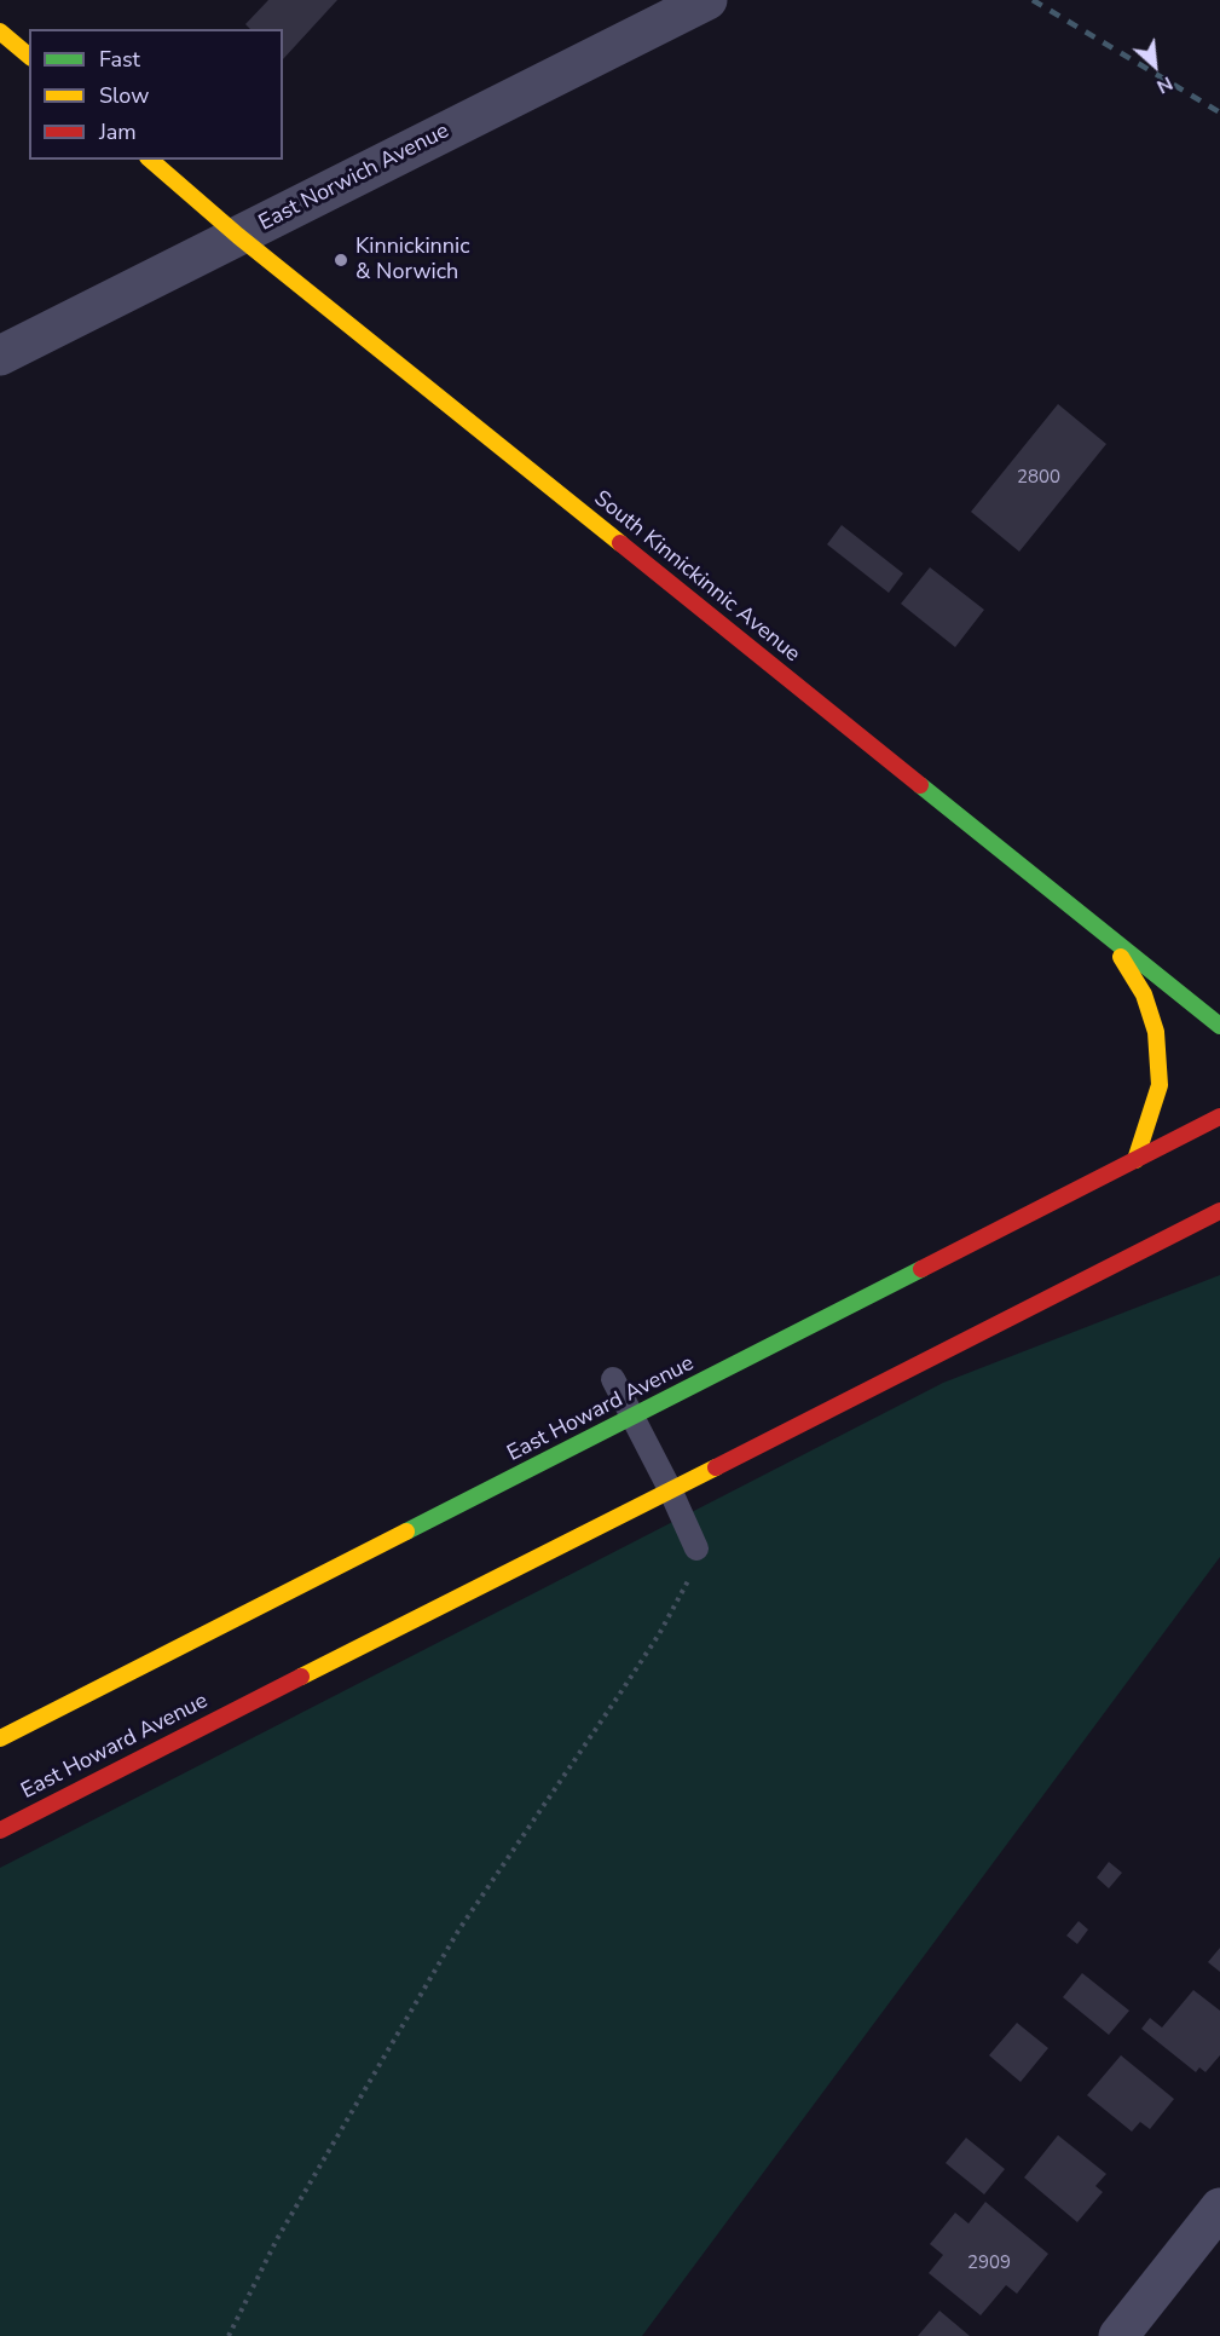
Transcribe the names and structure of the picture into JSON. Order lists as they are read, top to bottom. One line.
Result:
{"streets":{"main road":["South Kinnickinnic Avenue","East Howard Avenue"],"street":["East Norwich Avenue"]},"crossings":[["East Norwich Avenue","South Kinnickinnic Avenue"]],"places":["Kinnickinnic & Norwich"],"house_numbers":["2800","2909"],"legend":["Fast","Slow","Jam"],"north":"bottom right"}
